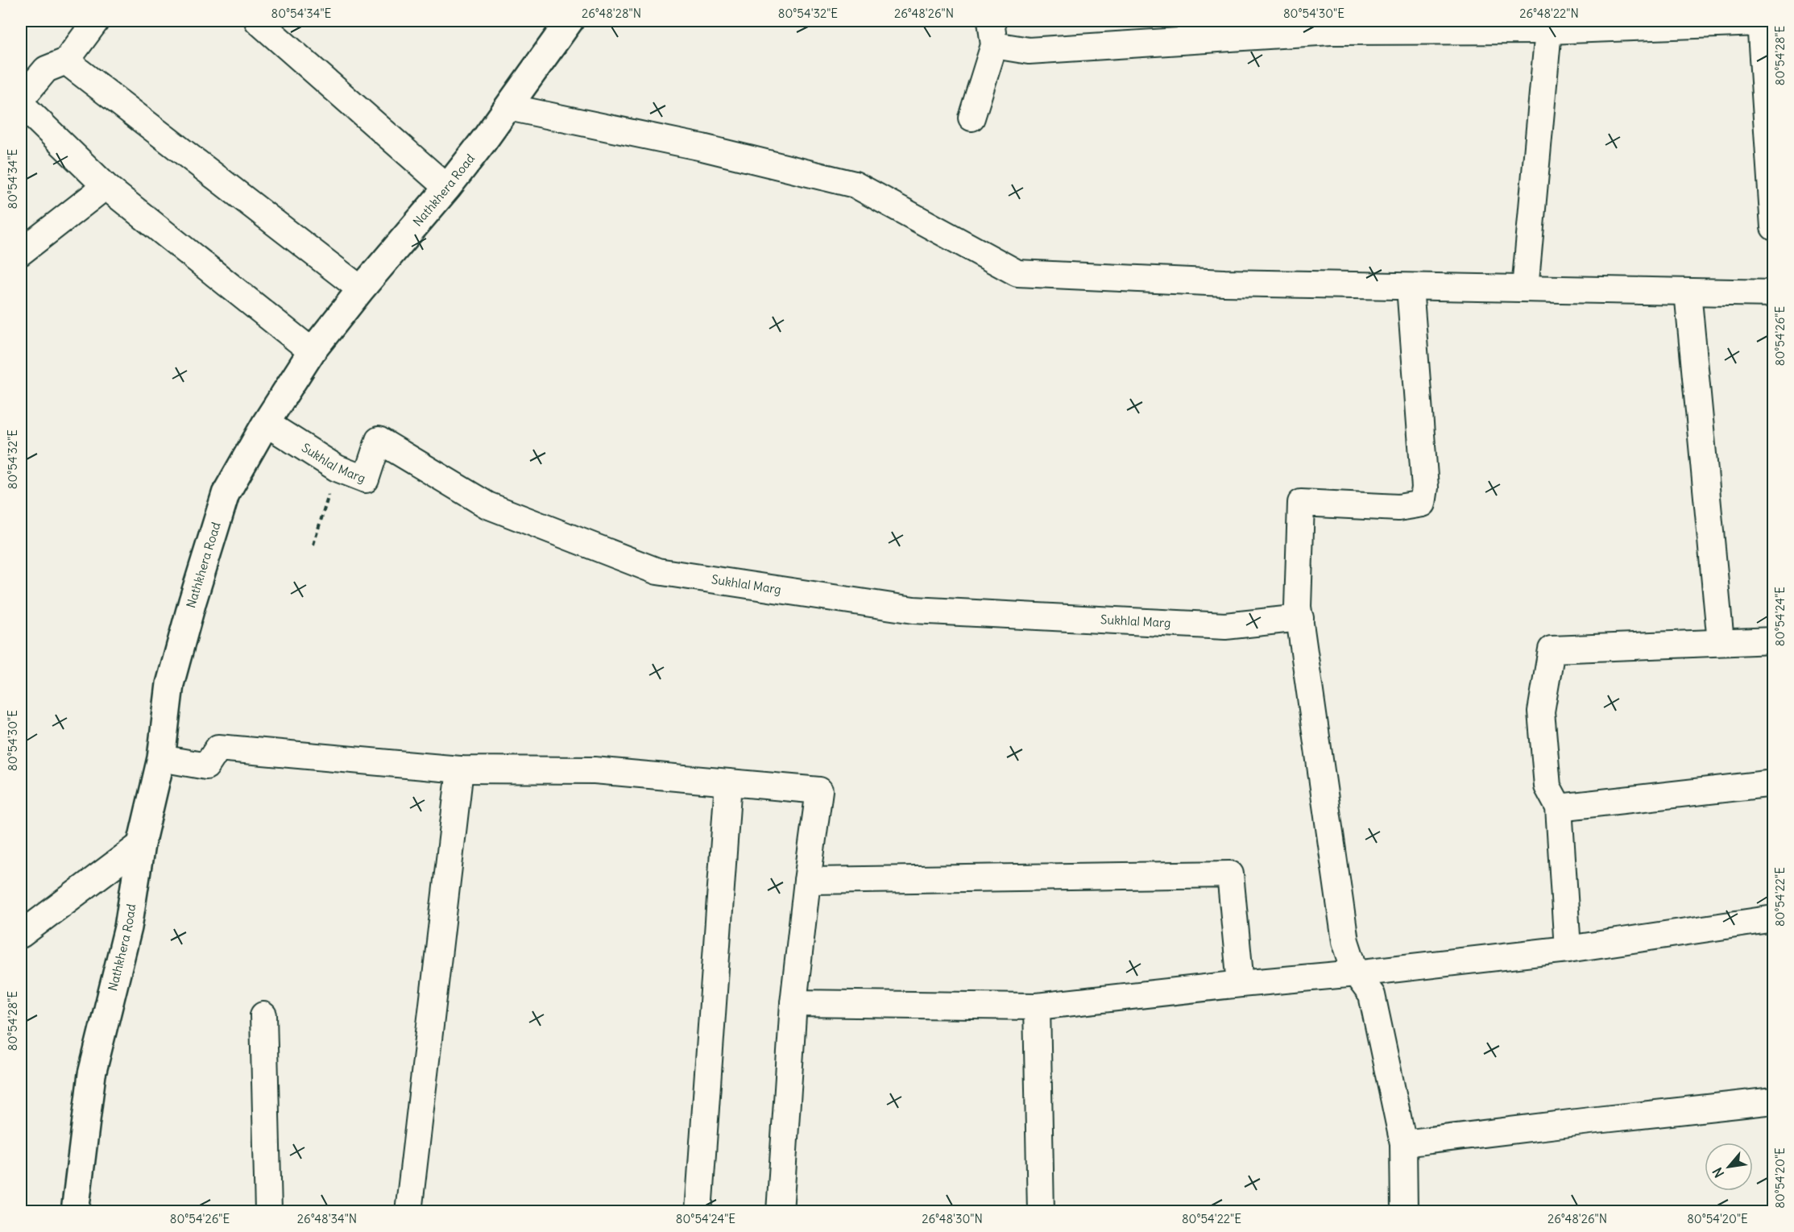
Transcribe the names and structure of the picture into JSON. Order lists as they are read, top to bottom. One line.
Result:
{"streets":{"street":["Nathkhera Road","Sukhlal Marg"]},"crossings":[["Nathkhera Road","Sukhlal Marg"]],"north":"bottom left","coordinates":["80°54'34\"E","26°48'28\"N","80°54'32\"E","26°48'26\"N","80°54'30\"E","26°48'22\"N","80°54'28\"E","80°54'26\"E","80°54'24\"E","80°54'22\"E","80°54'20\"E","26°48'34\"N","26°48'30\"N"]}
